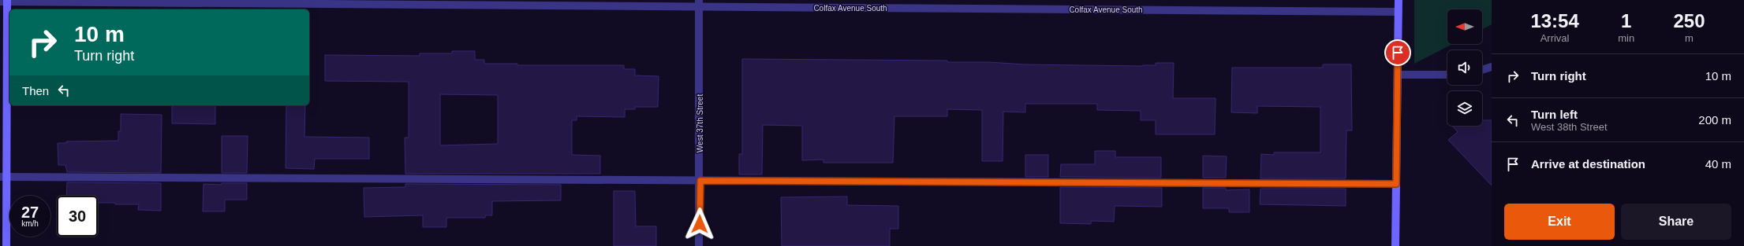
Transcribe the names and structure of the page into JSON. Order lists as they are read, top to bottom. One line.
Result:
{"streets":{"street":["Colfax Avenue South","West 37th Street"]},"crossings":[["Colfax Avenue South","West 37th Street"]],"north":"left","page":{"eta":["13:54","Arrival","1","min","250","m"],"turn":["10 m","Turn right"],"list":[{"name":"Turn right","value":"10 m"},{"name":"Turn left","note":"West 38th Street","value":"200 m"},{"name":"Arrive at destination","value":"40 m"}],"then":"Then","speed":"27 km/h","limit":"30","buttons":["Exit","Share"]}}
